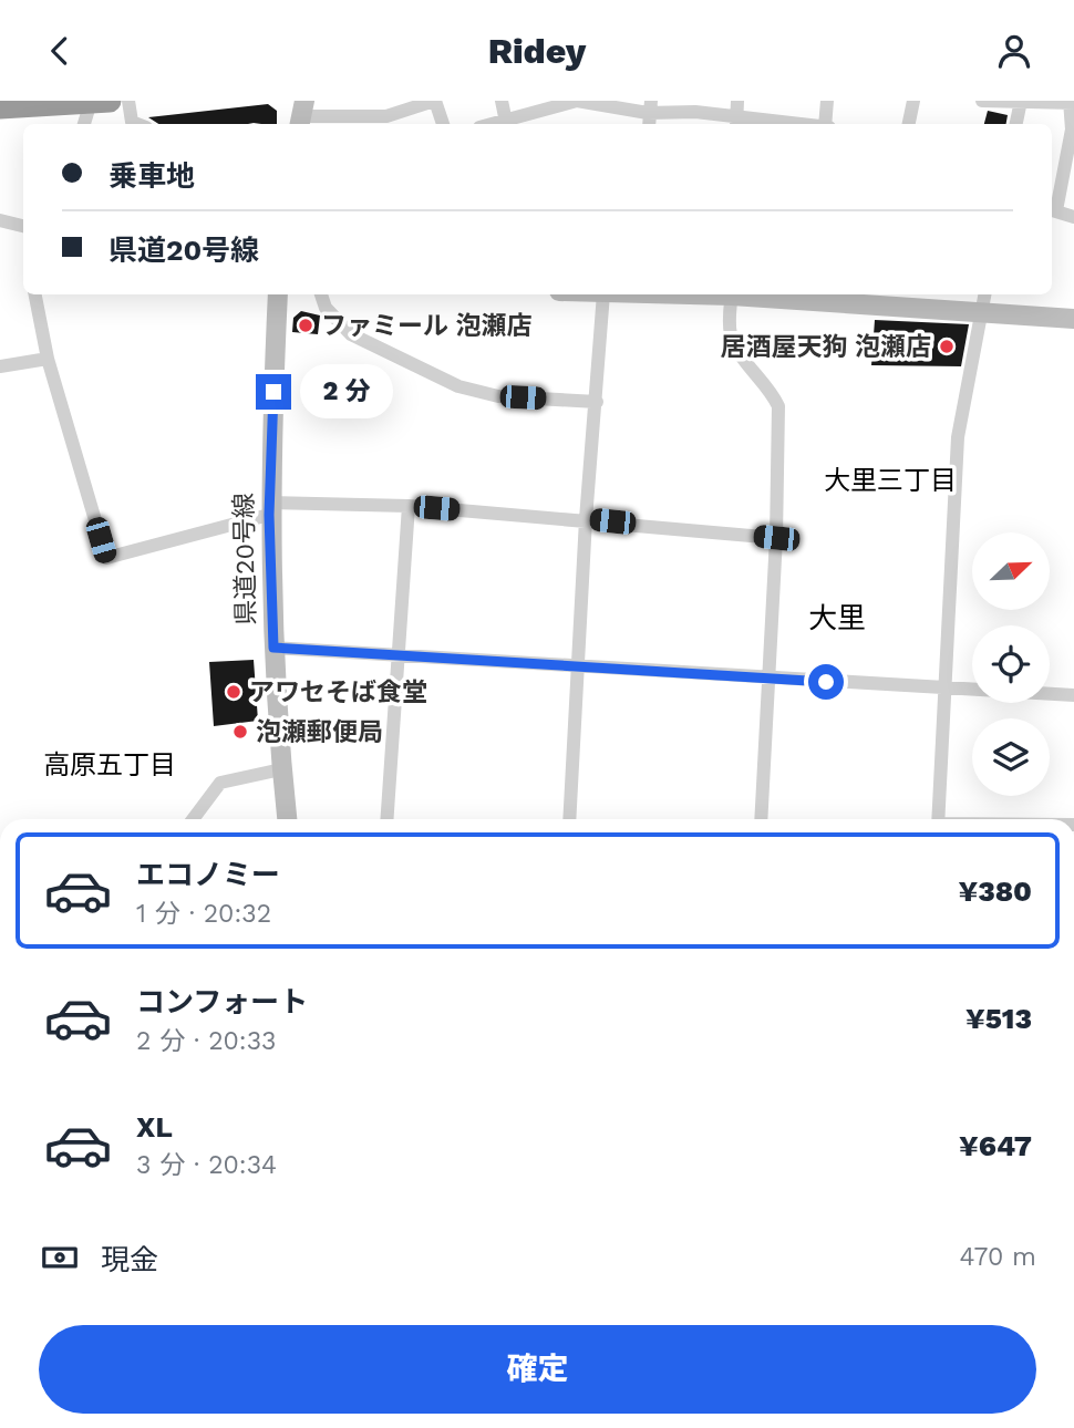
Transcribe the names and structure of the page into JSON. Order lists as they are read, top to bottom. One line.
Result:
{"streets":{"street":["県道20号線"]},"districts":["大里三丁目","大里","高原五丁目"],"places":["ファミール 泡瀬店","居酒屋天狗 泡瀬店","アワセそば食堂","泡瀬郵便局"],"north":"top right","page":{"header":"Ridey","banner":["乗車地","県道20号線"],"bubble":"2 分","list":[{"name":"エコノミー","note":"1 分 · 20:32","value":"¥380"},{"name":"コンフォート","note":"2 分 · 20:33","value":"¥513"},{"name":"XL","note":"3 分 · 20:34","value":"¥647"}],"pay":["現金","470 m"],"buttons":"確定"}}
